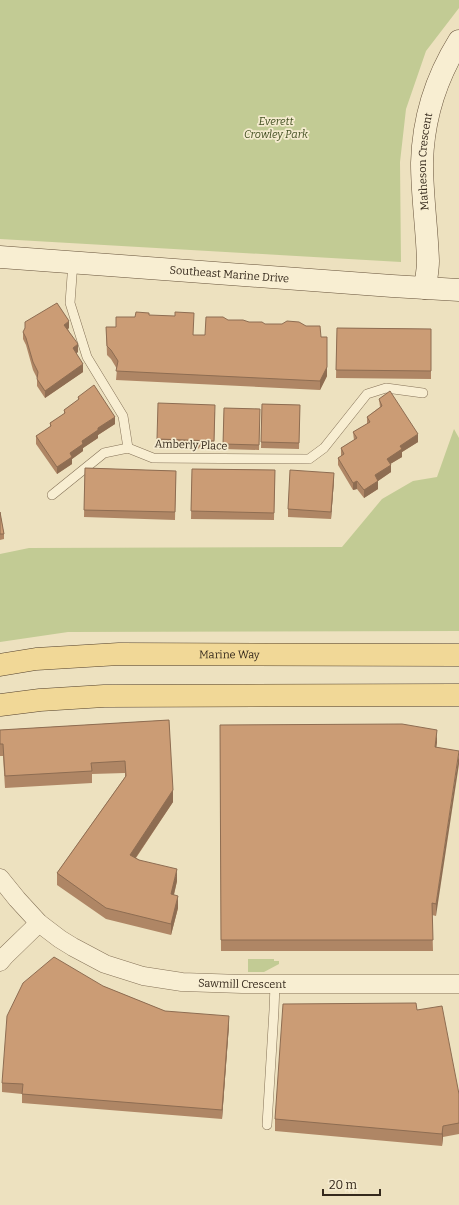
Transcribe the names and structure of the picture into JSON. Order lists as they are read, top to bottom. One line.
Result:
{"streets":{"main road":["Marine Way"],"street":["Matheson Crescent","Southeast Marine Drive","Sawmill Crescent"],"lane":["Amberly Place"]},"crossings":[["Matheson Crescent","Southeast Marine Drive"]],"parks":["Everett Crowley Park"],"scale_bar":"20 m"}
